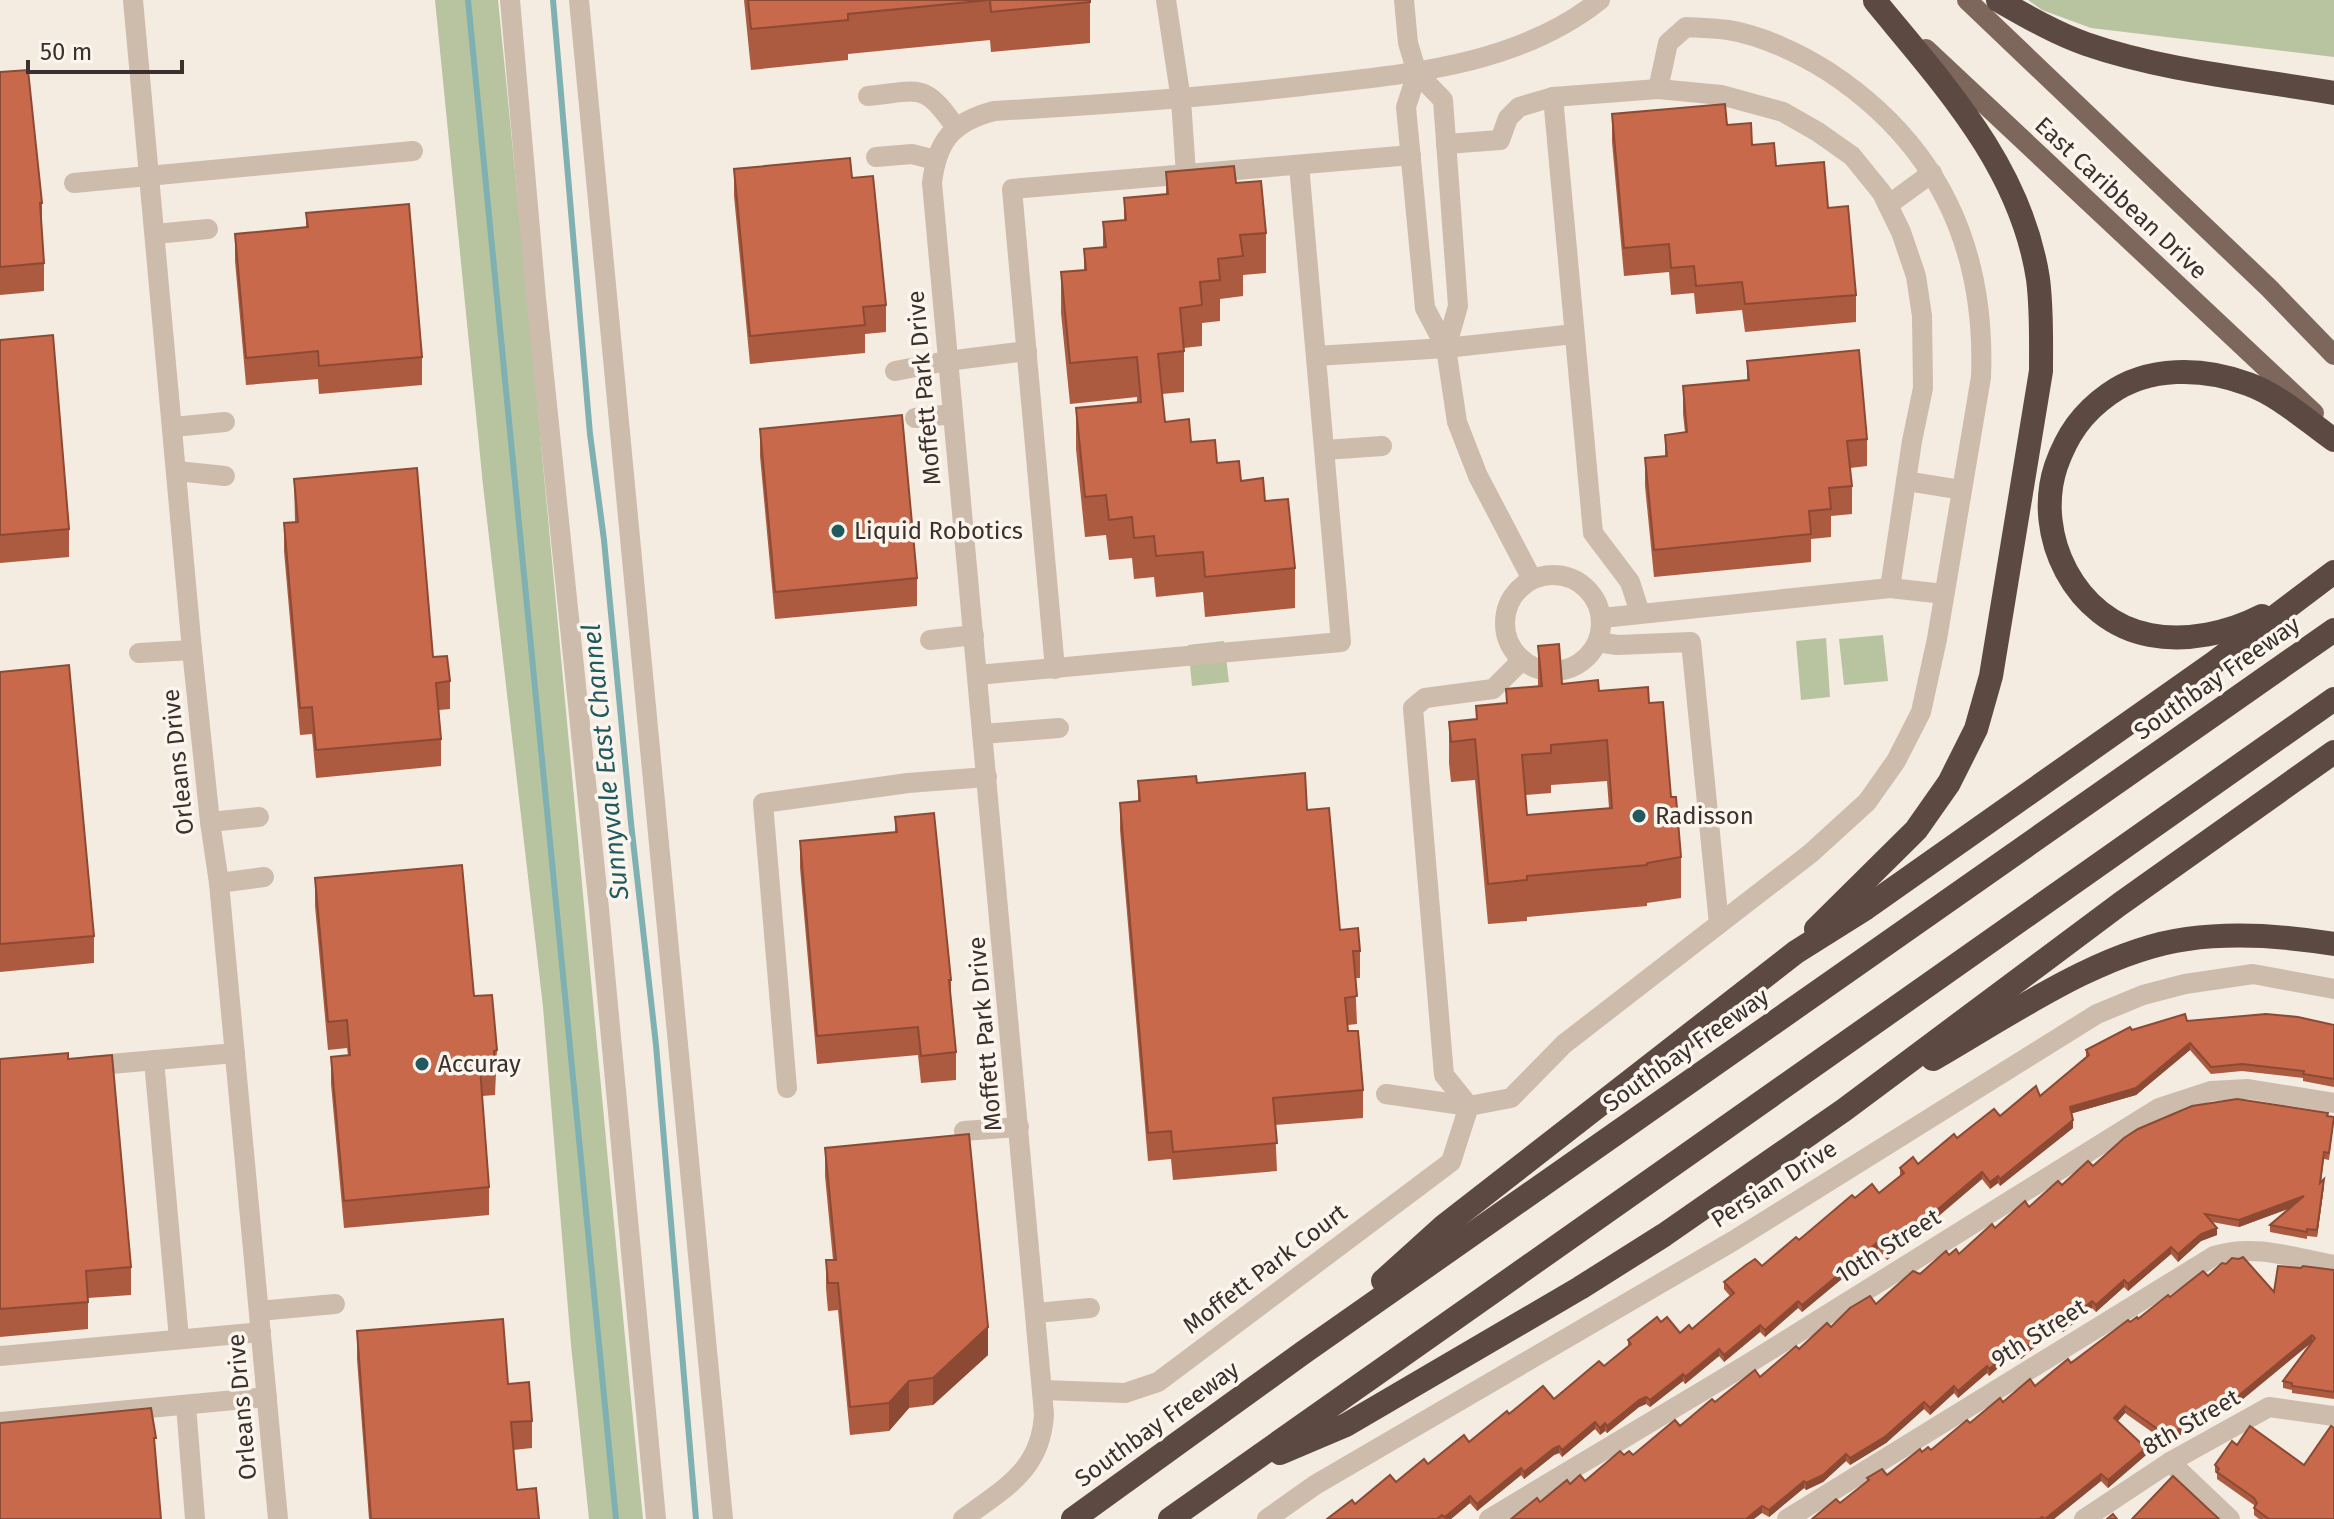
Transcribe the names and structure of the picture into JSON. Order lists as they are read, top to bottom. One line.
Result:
{"streets":{"highway":["Southbay Freeway"],"main road":["East Caribbean Drive"],"street":["Moffett Park Drive","Orleans Drive","Persian Drive","10th Street","Moffett Park Court","9th Street","8th Street"]},"crossings":[["Moffett Park Drive","Moffett Park Court"]],"water":["Sunnyvale East Channel"],"places":["Liquid Robotics","Radisson","Accuray"],"scale_bar":"50 m"}
